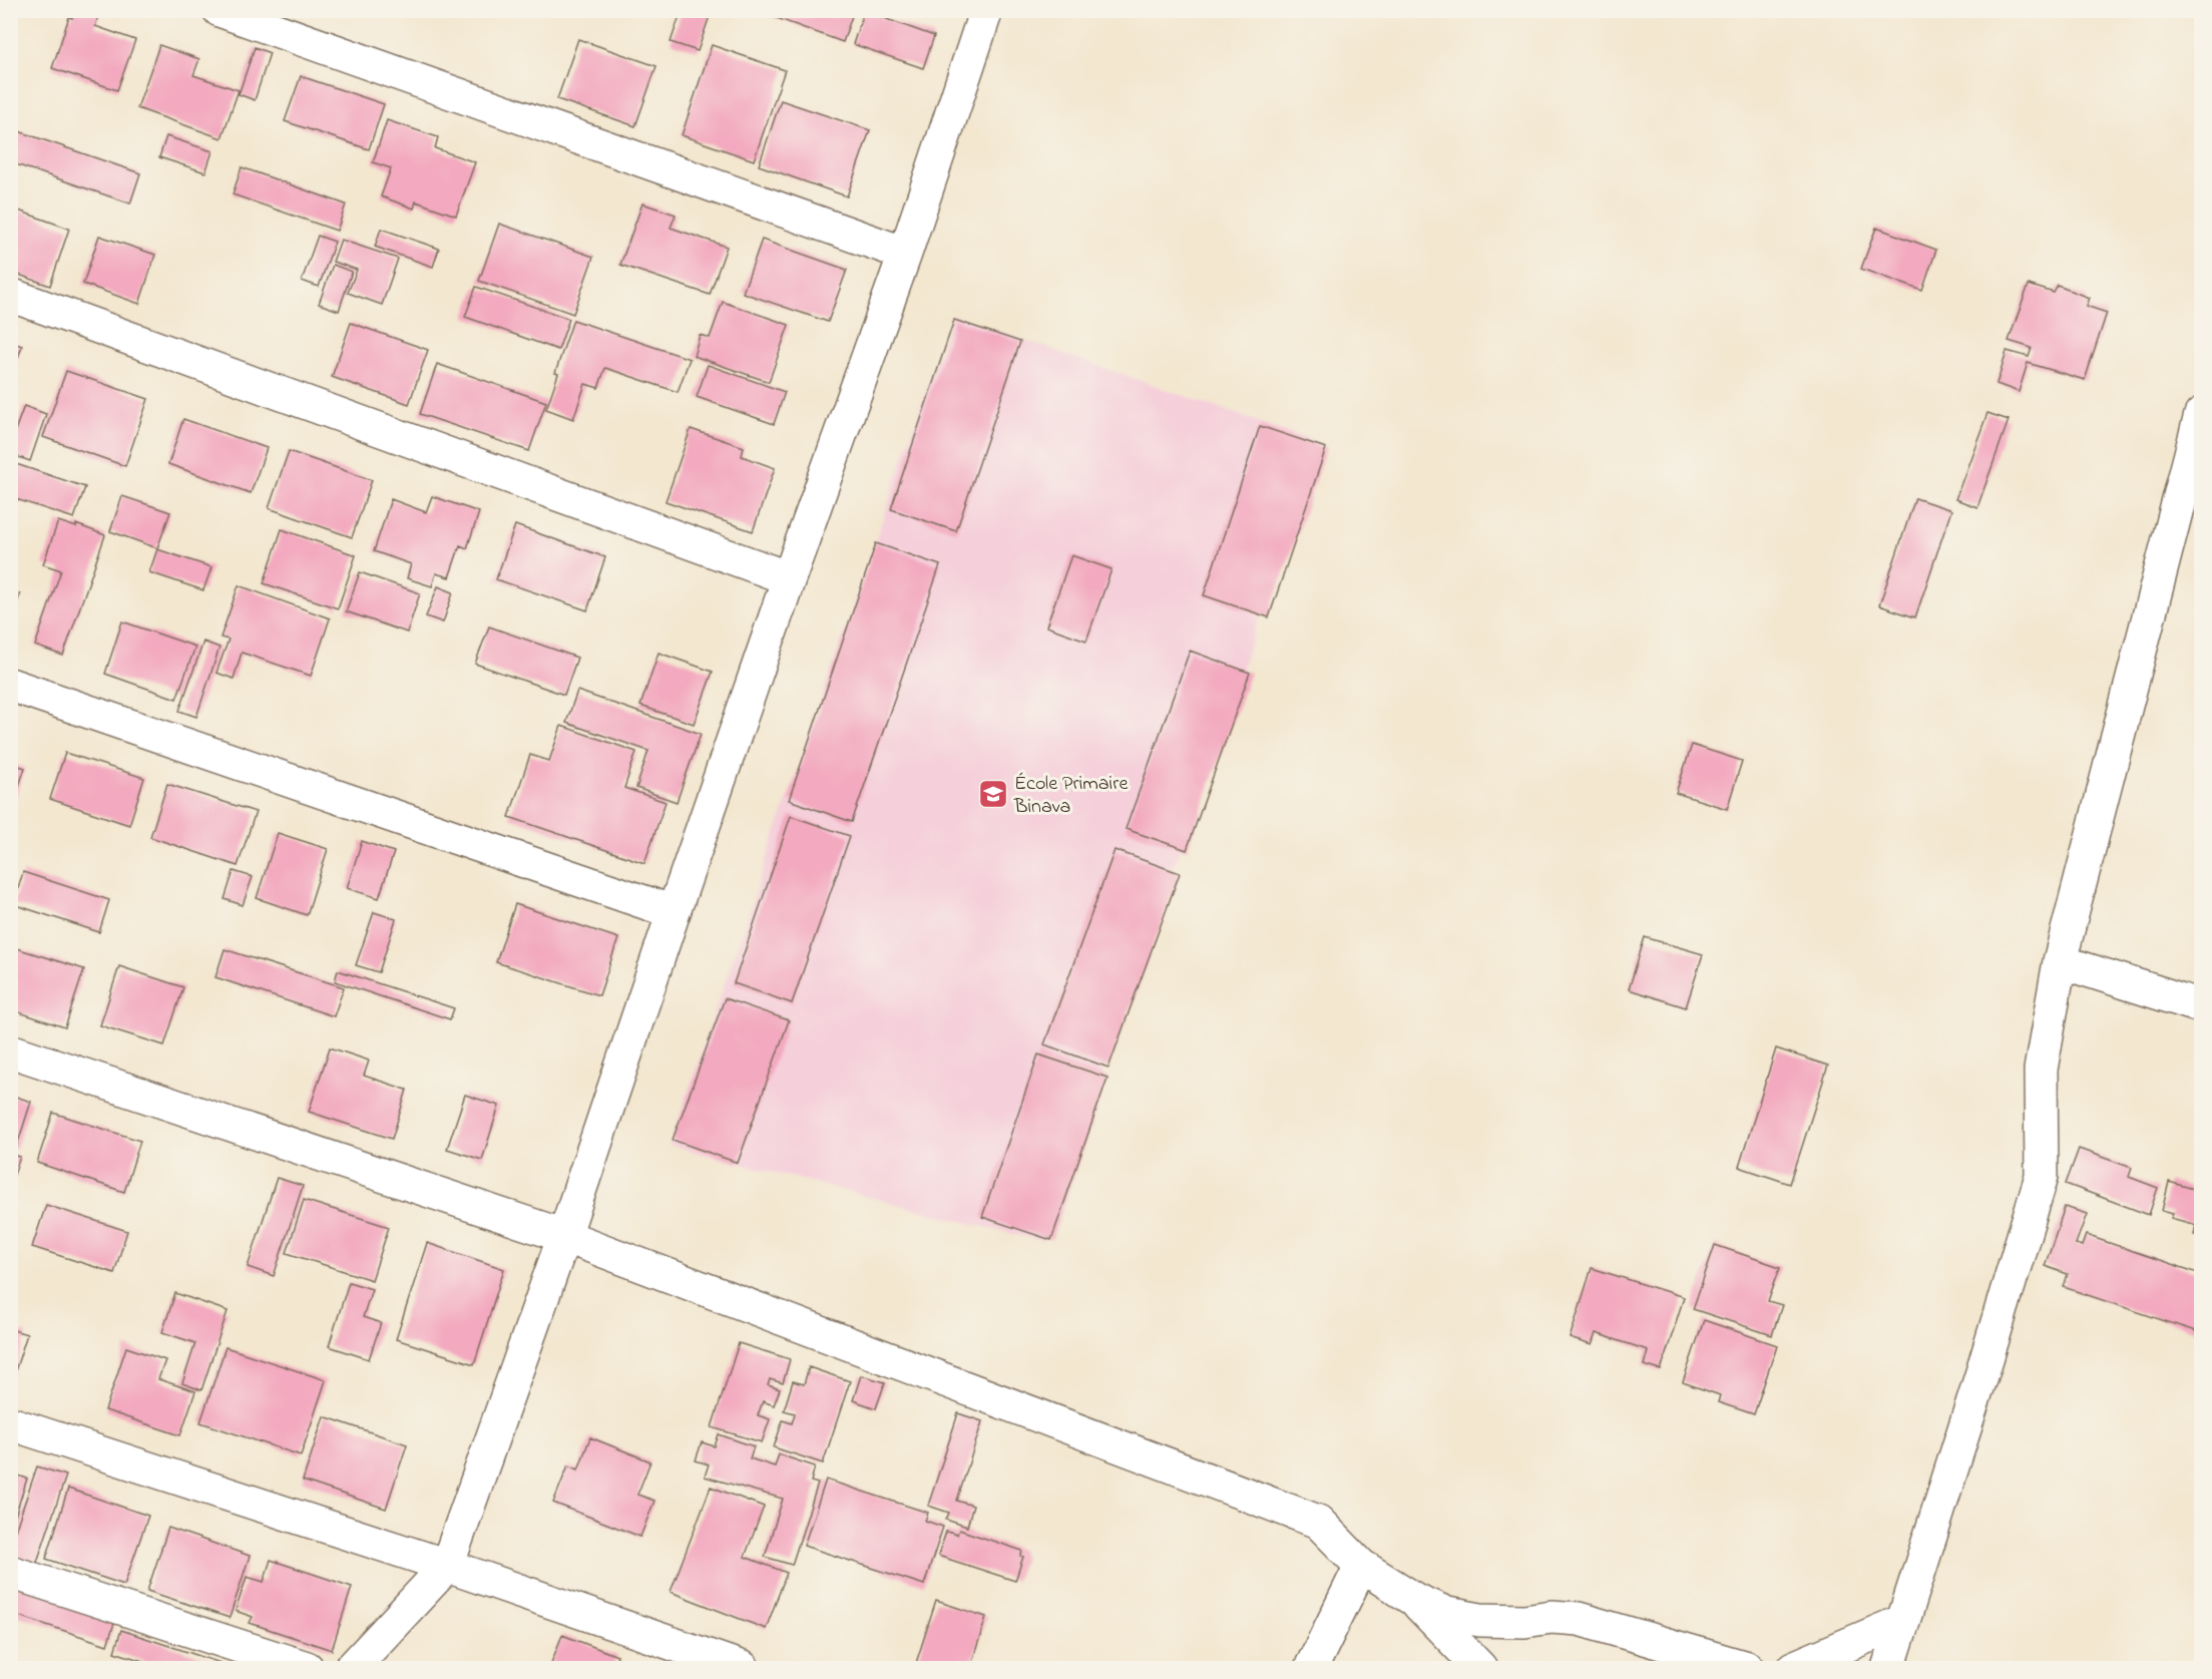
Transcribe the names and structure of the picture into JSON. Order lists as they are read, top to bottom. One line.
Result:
{"places":{"school or university":["École Primaire Binava"]}}
